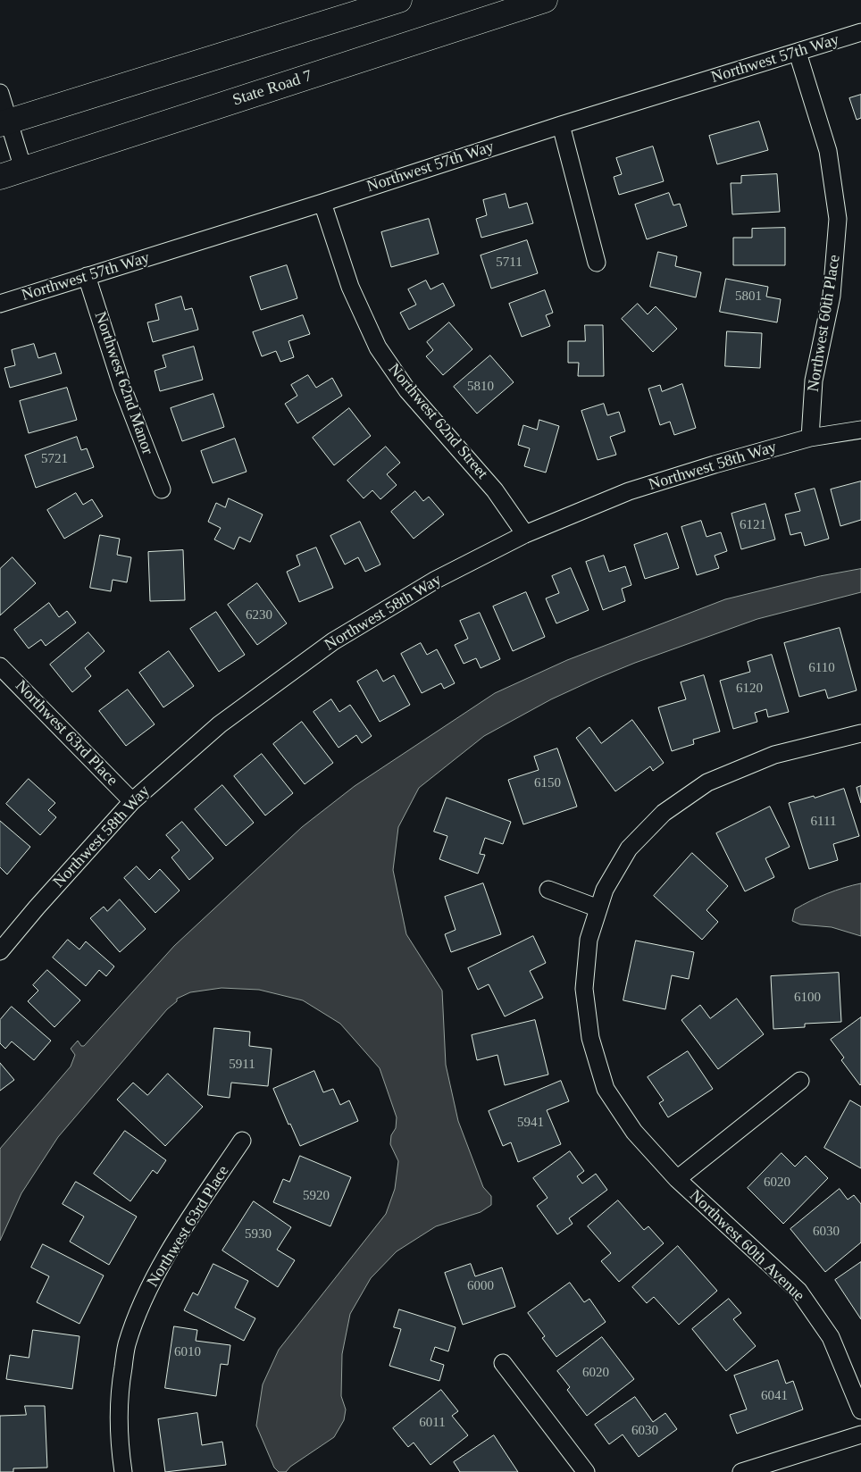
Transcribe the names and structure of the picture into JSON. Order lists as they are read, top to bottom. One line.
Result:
{"streets":{"main road":["State Road 7"],"street":["Northwest 57th Way","Northwest 60th Place","Northwest 62nd Manor","Northwest 62nd Street","Northwest 58th Way","Northwest 63rd Place","Northwest 60th Avenue"]},"crossings":[["Northwest 57th Way","Northwest 60th Place"],["Northwest 57th Way","Northwest 62nd Manor"],["Northwest 57th Way","Northwest 62nd Street"],["Northwest 60th Place","Northwest 58th Way"],["Northwest 62nd Street","Northwest 58th Way"],["Northwest 58th Way","Northwest 63rd Place"]],"house_numbers":["5711","5801","5810","5721","6121","6230","6110","6120","6150","6111","6100","5911","5941","6020","5920","6030","5930","6000","6010","6020","6041","6011","6030"]}
